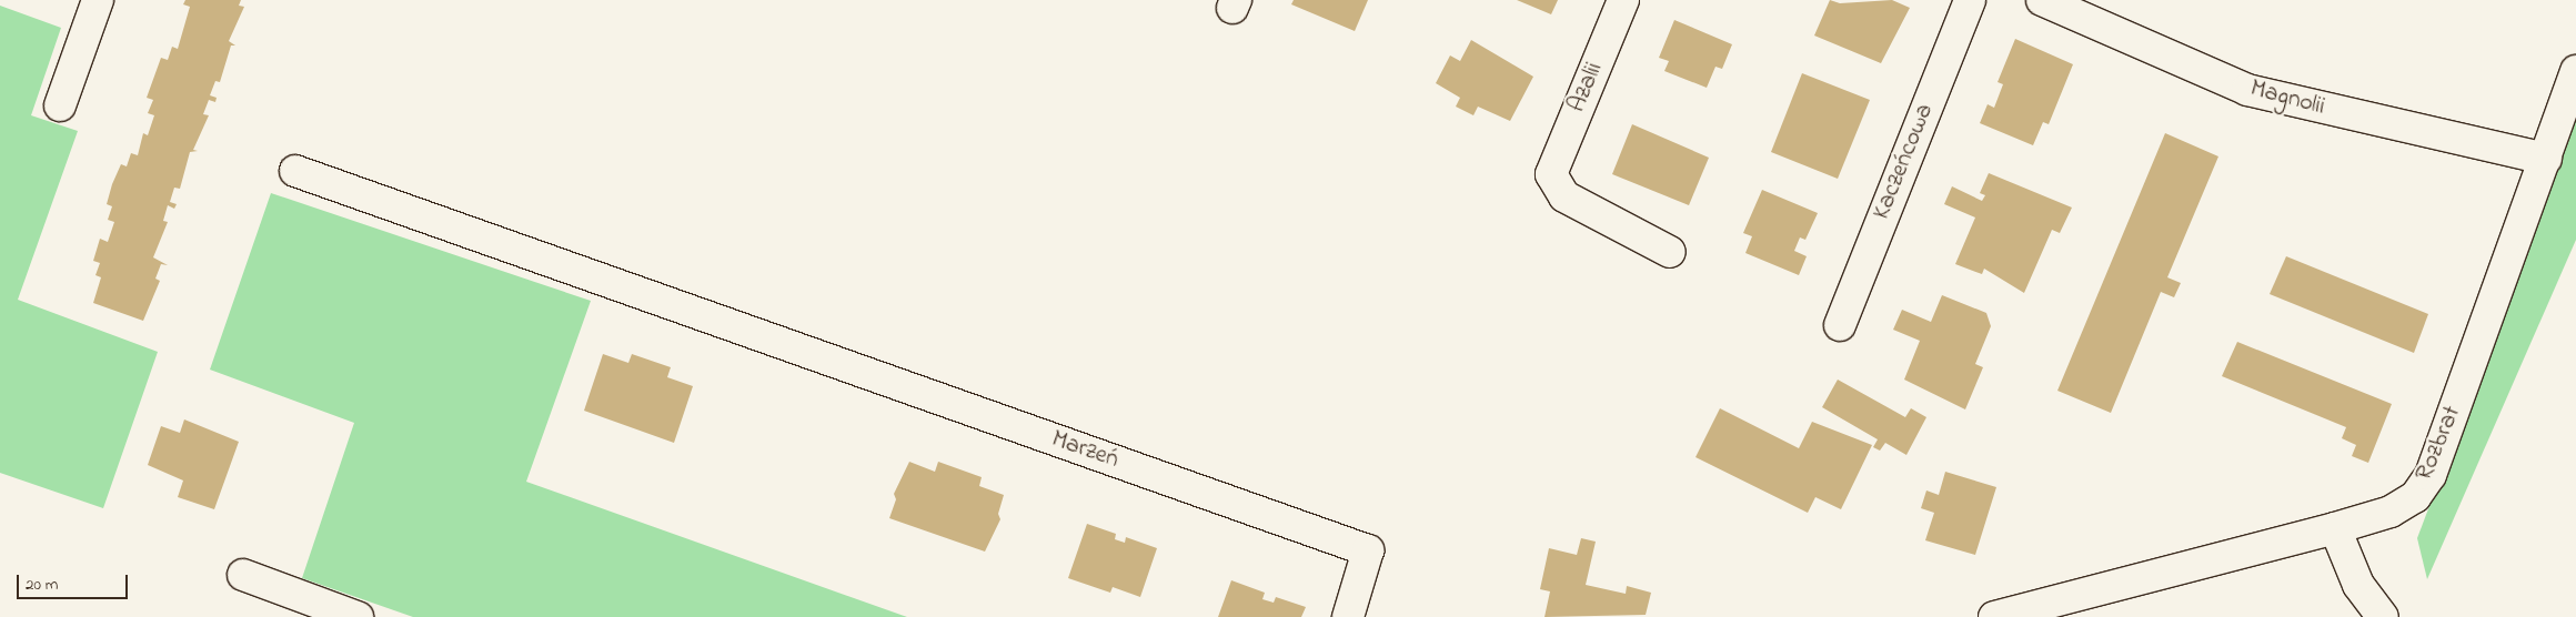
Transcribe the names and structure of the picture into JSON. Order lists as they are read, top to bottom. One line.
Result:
{"streets":{"street":["Azalii","Magnolii","Kaczeńcowa","Rozbrat","Marzeń"]},"crossings":[["Magnolii","Rozbrat"]],"scale_bar":"20 m"}
